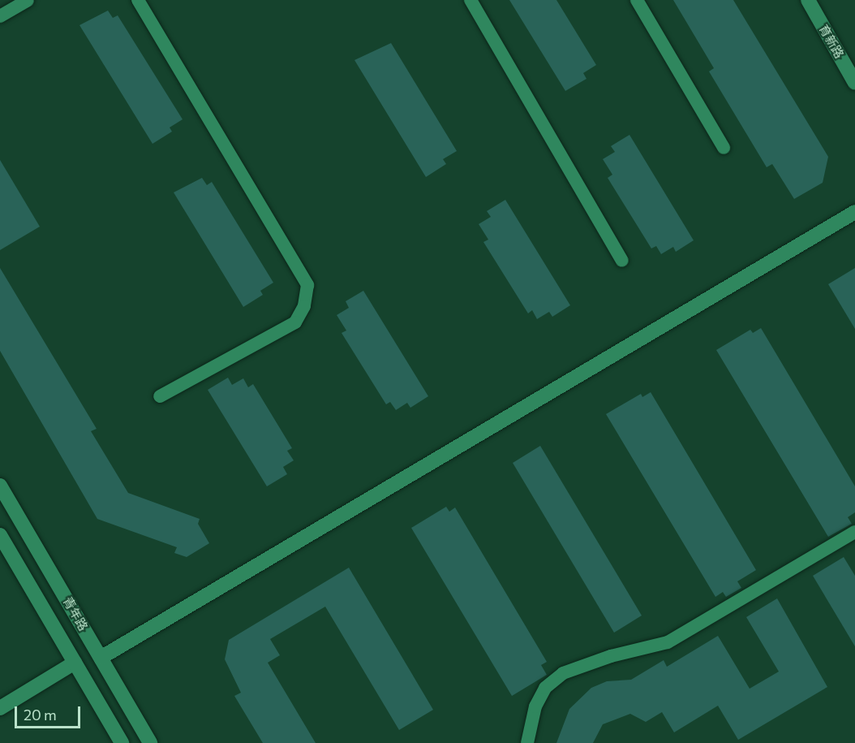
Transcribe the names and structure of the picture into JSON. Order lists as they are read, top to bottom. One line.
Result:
{"streets":{"street":["育新路","青年路"]},"scale_bar":"20 m"}
